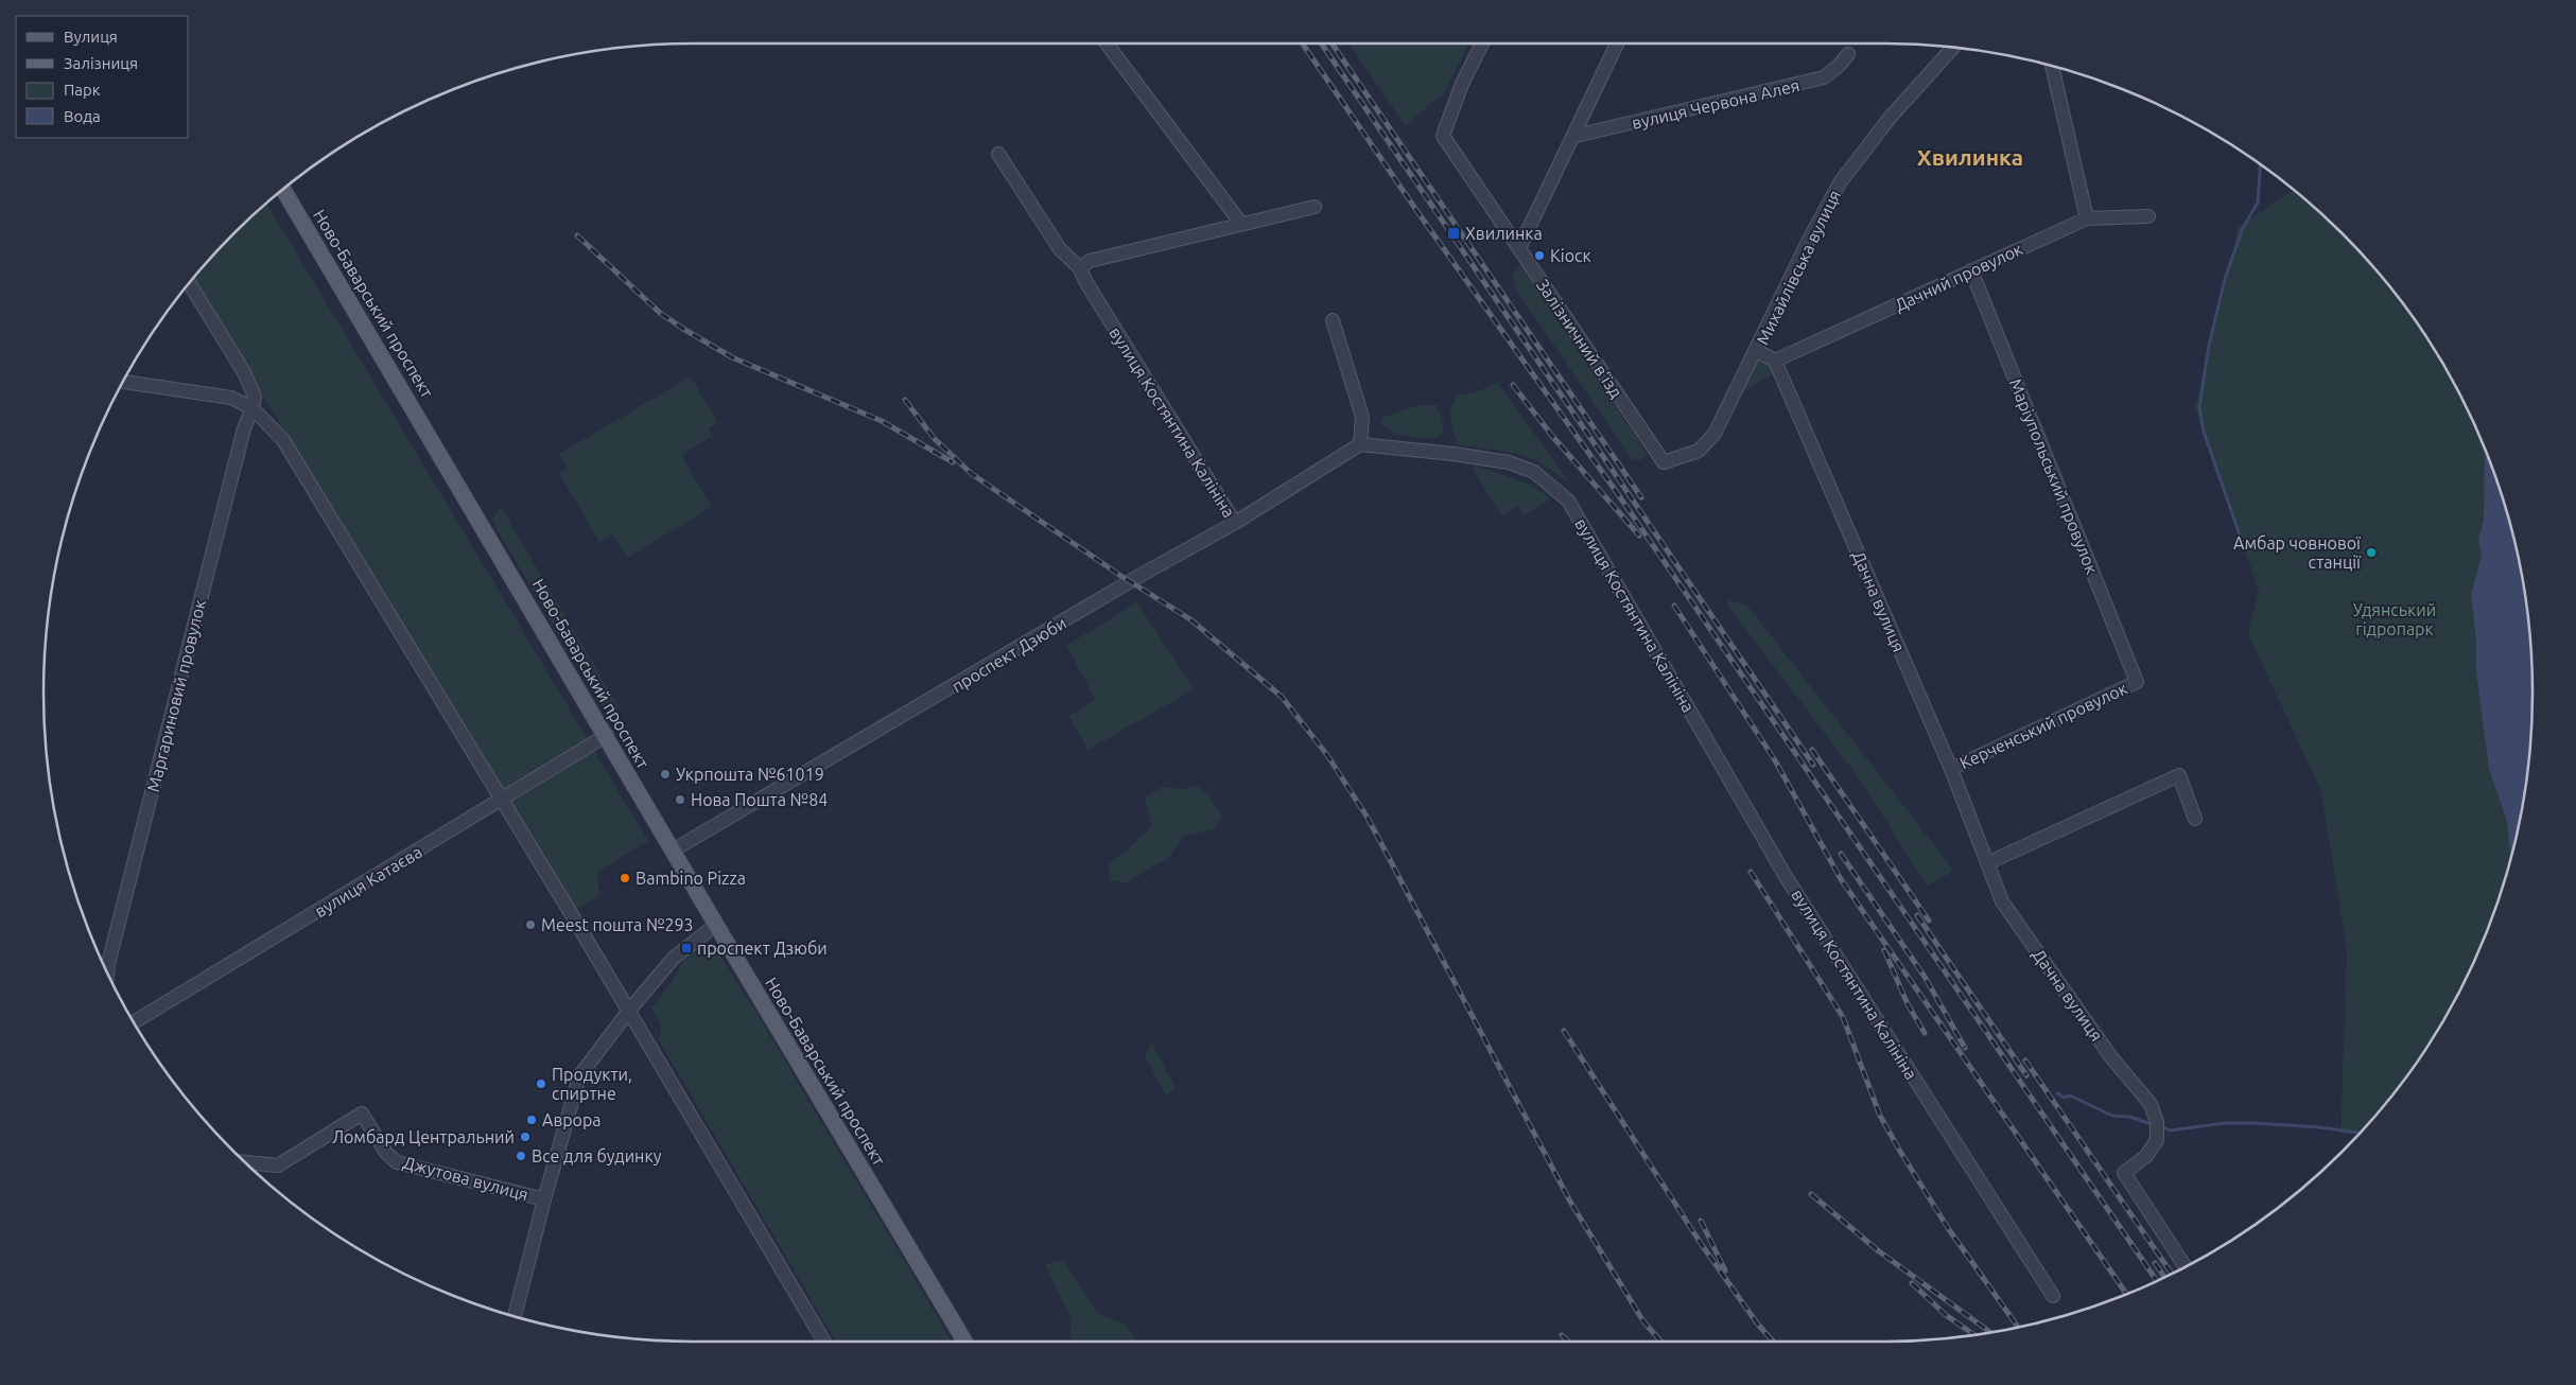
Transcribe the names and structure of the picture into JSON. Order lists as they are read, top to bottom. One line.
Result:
{"streets":{"main road":["Ново-Баварський проспект"],"street":["вулиця Червона Алея","Михайлівська вулиця","Дачний провулок","Залізничний в’їзд","вулиця Костянтина Калініна","Маріупольський провулок","Дачна вулиця","проспект Дзюби","Маргариновий провулок","Керченський провулок","вулиця Катаєва","Джутова вулиця"]},"crossings":[["Михайлівська вулиця","Залізничний в’їзд"],["Дачний провулок","Маріупольський провулок"],["Дачний провулок","Дачна вулиця"],["Ново-Баварський проспект","проспект Дзюби"],["Ново-Баварський проспект","вулиця Катаєва"],["вулиця Костянтина Калініна","проспект Дзюби"],["Маріупольський провулок","Керченський провулок"],["Дачна вулиця","Керченський провулок"]],"districts":["Хвилинка"],"parks":["Удянський гідропарк"],"places":{"transit":["Хвилинка","проспект Дзюби"],"other":["Кіоск","Амбар човнової станції","Укрпошта №61019","Нова Пошта №84","Bambino Pizza","Meest пошта №293","Продукти, спиртне","Аврора","Ломбард Центральний","Все для будинку"]},"legend":["Вулиця","Залізниця","Парк","Вода"]}
